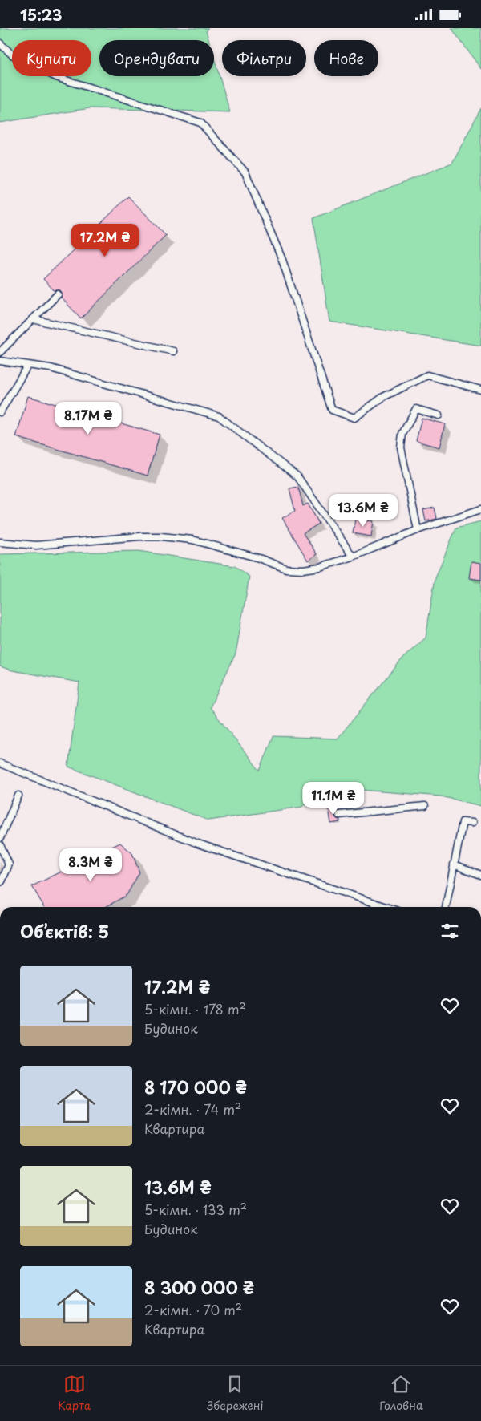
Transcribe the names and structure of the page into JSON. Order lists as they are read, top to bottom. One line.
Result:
{"page":{"status":"15:23","chip":["Купити","Орендувати","Фільтри","Нове"],"price":["17.2M ₴","8.17M ₴","13.6M ₴","11.1M ₴","8.3M ₴"],"heading":"Об’єктів: 5","list":[{"name":"17.2M ₴","note":"5-кімн. · 178 m² · Будинок"},{"name":"8 170 000 ₴","note":"2-кімн. · 74 m² · Квартира"},{"name":"13.6M ₴","note":"5-кімн. · 133 m² · Будинок"},{"name":"8 300 000 ₴","note":"2-кімн. · 70 m² · Квартира"}],"tabs":["Карта","Збережені","Головна"]}}
